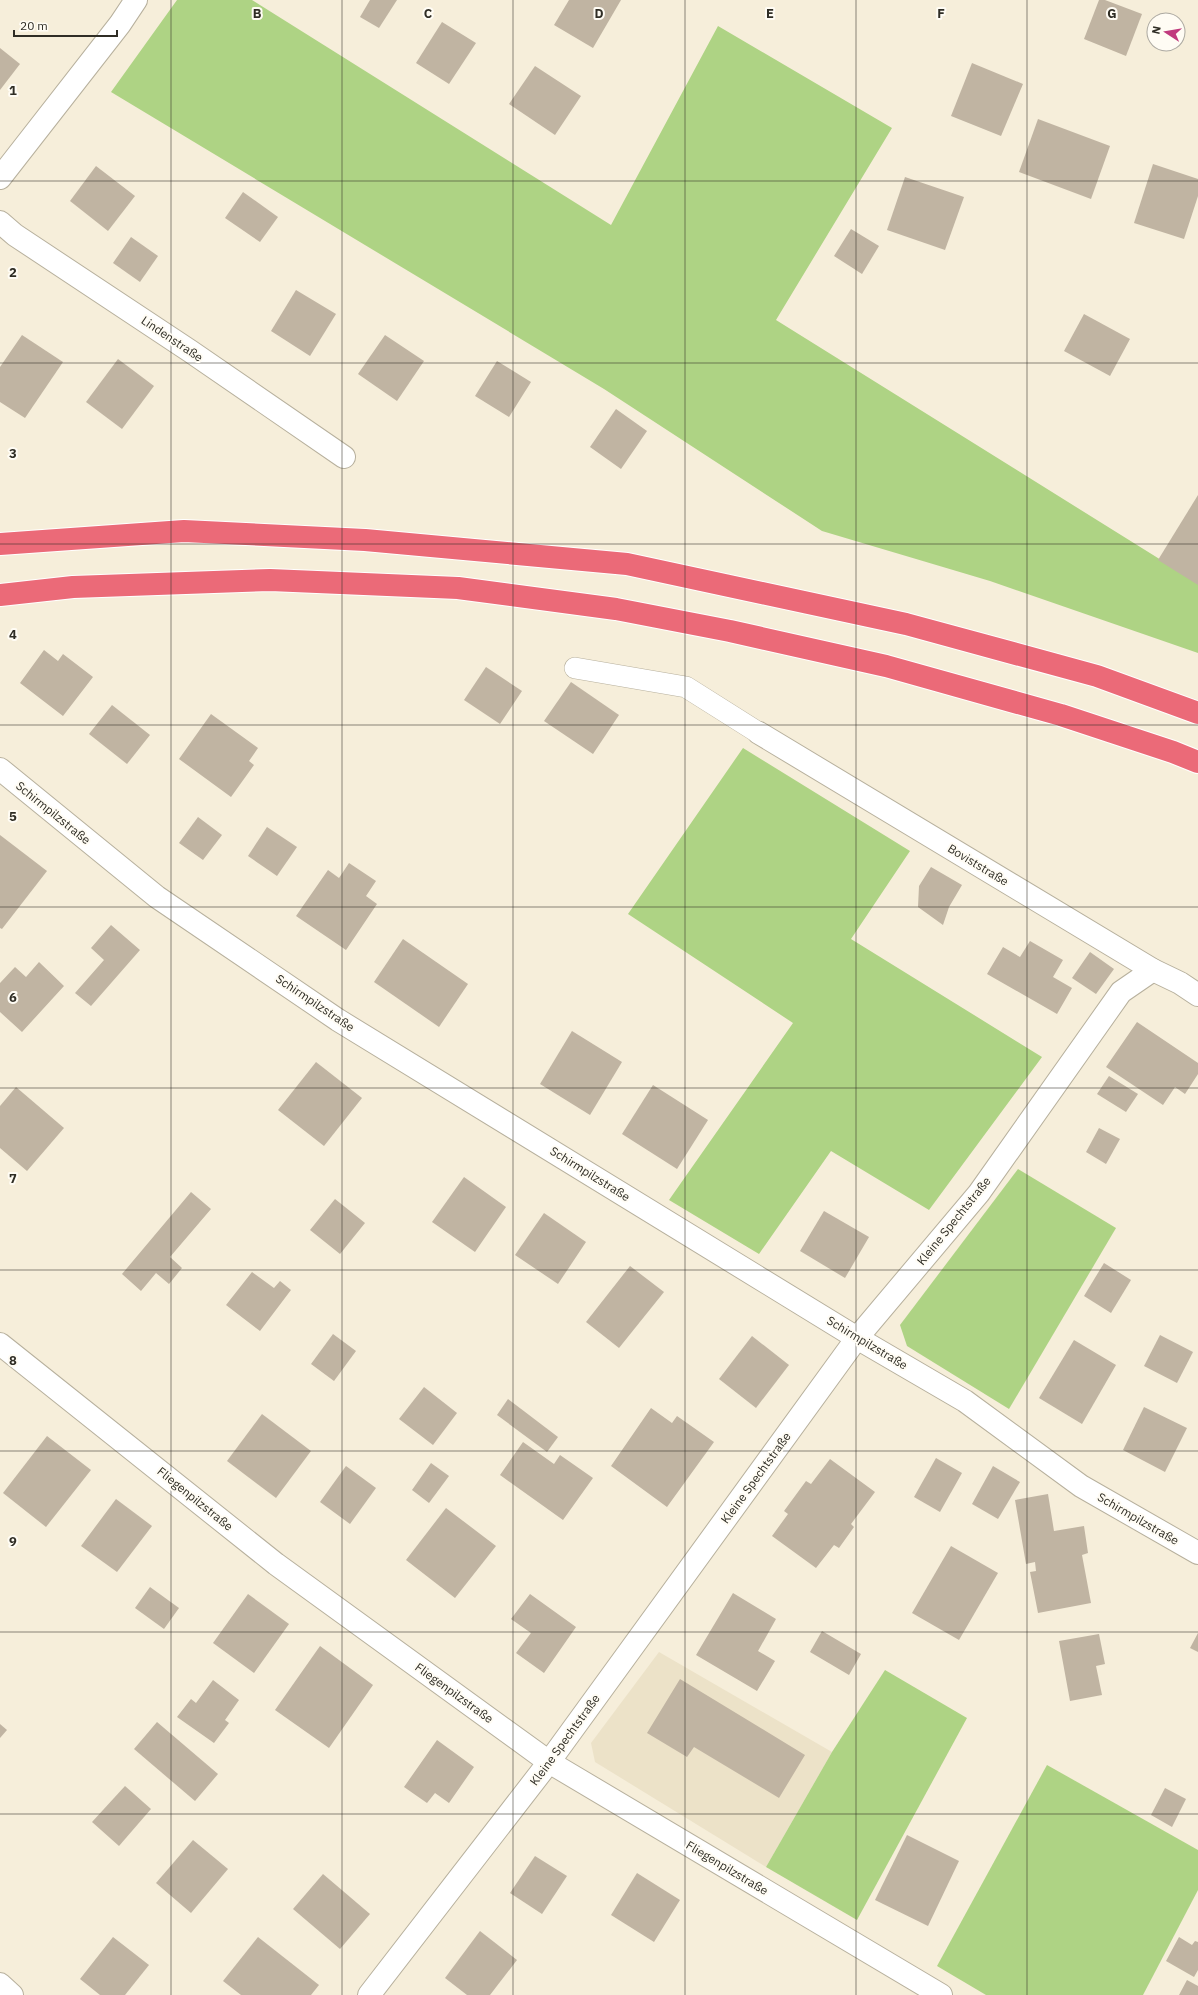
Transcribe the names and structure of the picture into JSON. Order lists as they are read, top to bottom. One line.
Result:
{"streets":{"street":["Lindenstraße","Schirmpilzstraße","Boviststraße","Kleine Spechtstraße","Fliegenpilzstraße"]},"crossings":[["Schirmpilzstraße","Kleine Spechtstraße"],["Boviststraße","Kleine Spechtstraße"],["Kleine Spechtstraße","Fliegenpilzstraße"]],"scale_bar":"20 m","north":"left","grid":{"columns":["B","C","D","E","F","G"],"rows":["1","2","3","4","5","6","7","8","9"]}}
